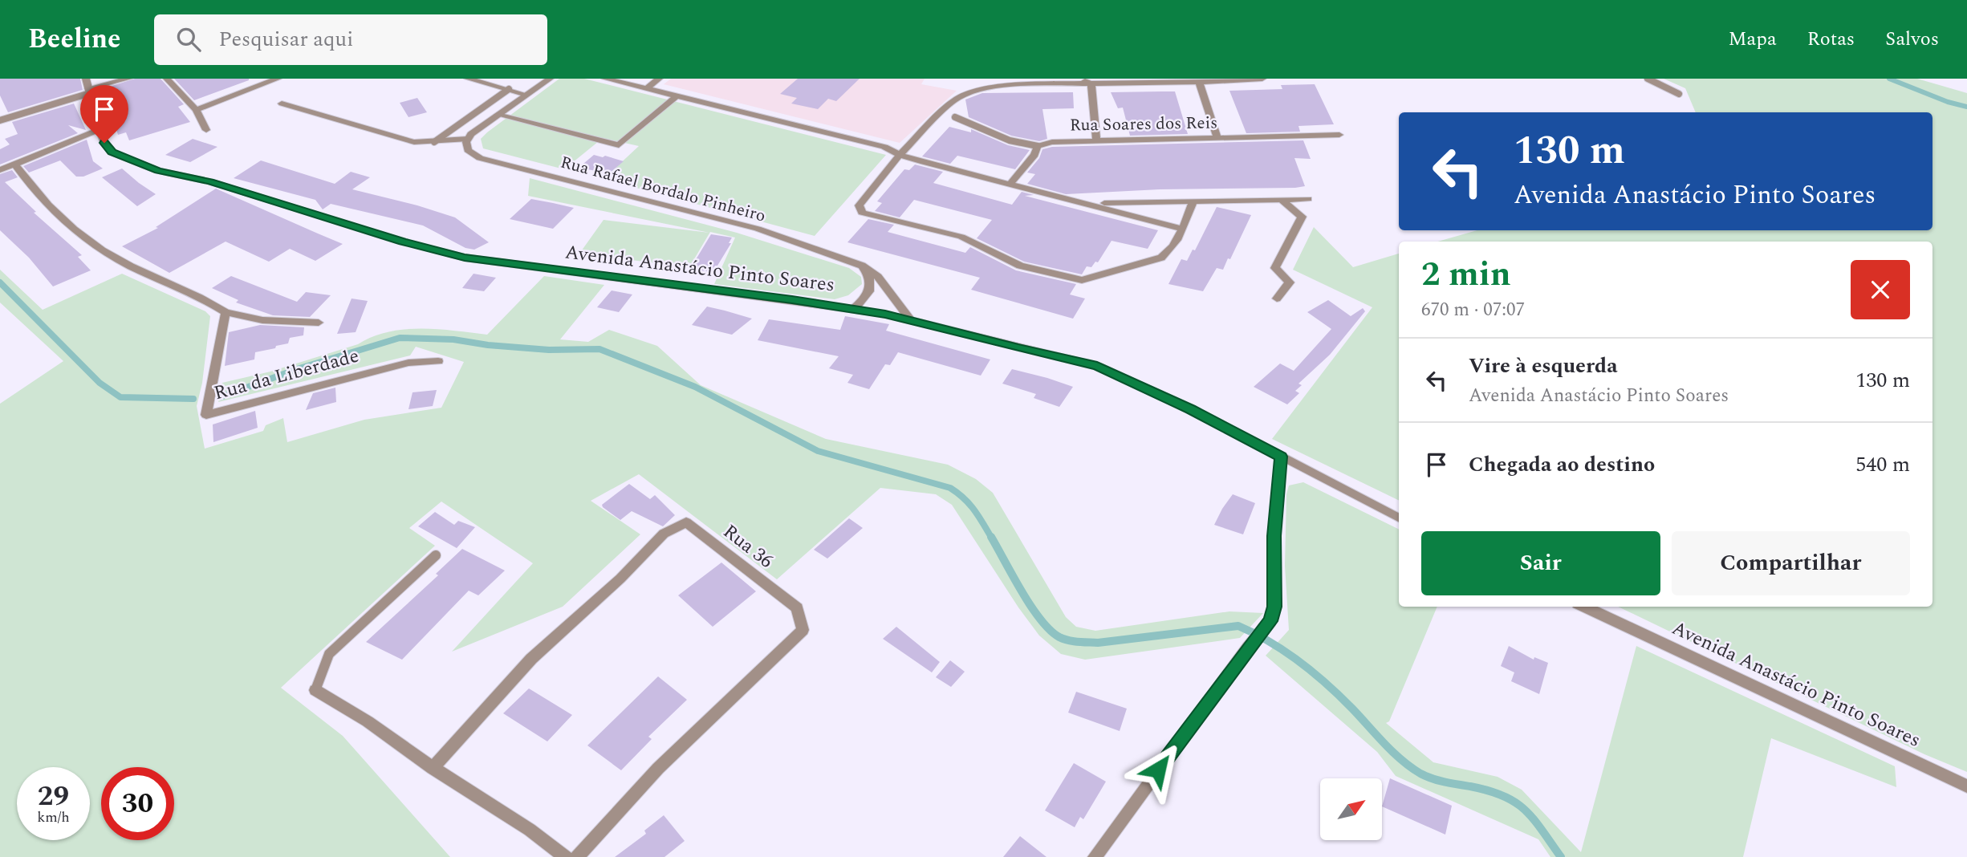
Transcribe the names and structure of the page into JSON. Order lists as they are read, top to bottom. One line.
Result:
{"streets":{"street":["Rua Soares dos Reis","Rua Rafael Bordalo Pinheiro","Avenida Anastácio Pinto Soares","Rua da Liberdade","Rua 36"]},"crossings":[["Rua Rafael Bordalo Pinheiro","Avenida Anastácio Pinto Soares"]],"north":"top right","page":{"header":"Beeline","search":"Pesquisar aqui","nav":["Mapa","Rotas","Salvos"],"turn":["130 m","Avenida Anastácio Pinto Soares"],"heading":["2 min","670 m · 07:07"],"list":[{"name":"Vire à esquerda","note":"Avenida Anastácio Pinto Soares","value":"130 m"},{"name":"Chegada ao destino","value":"540 m"}],"buttons":["Sair","Compartilhar"],"speed":"29 km/h","limit":"30"}}
